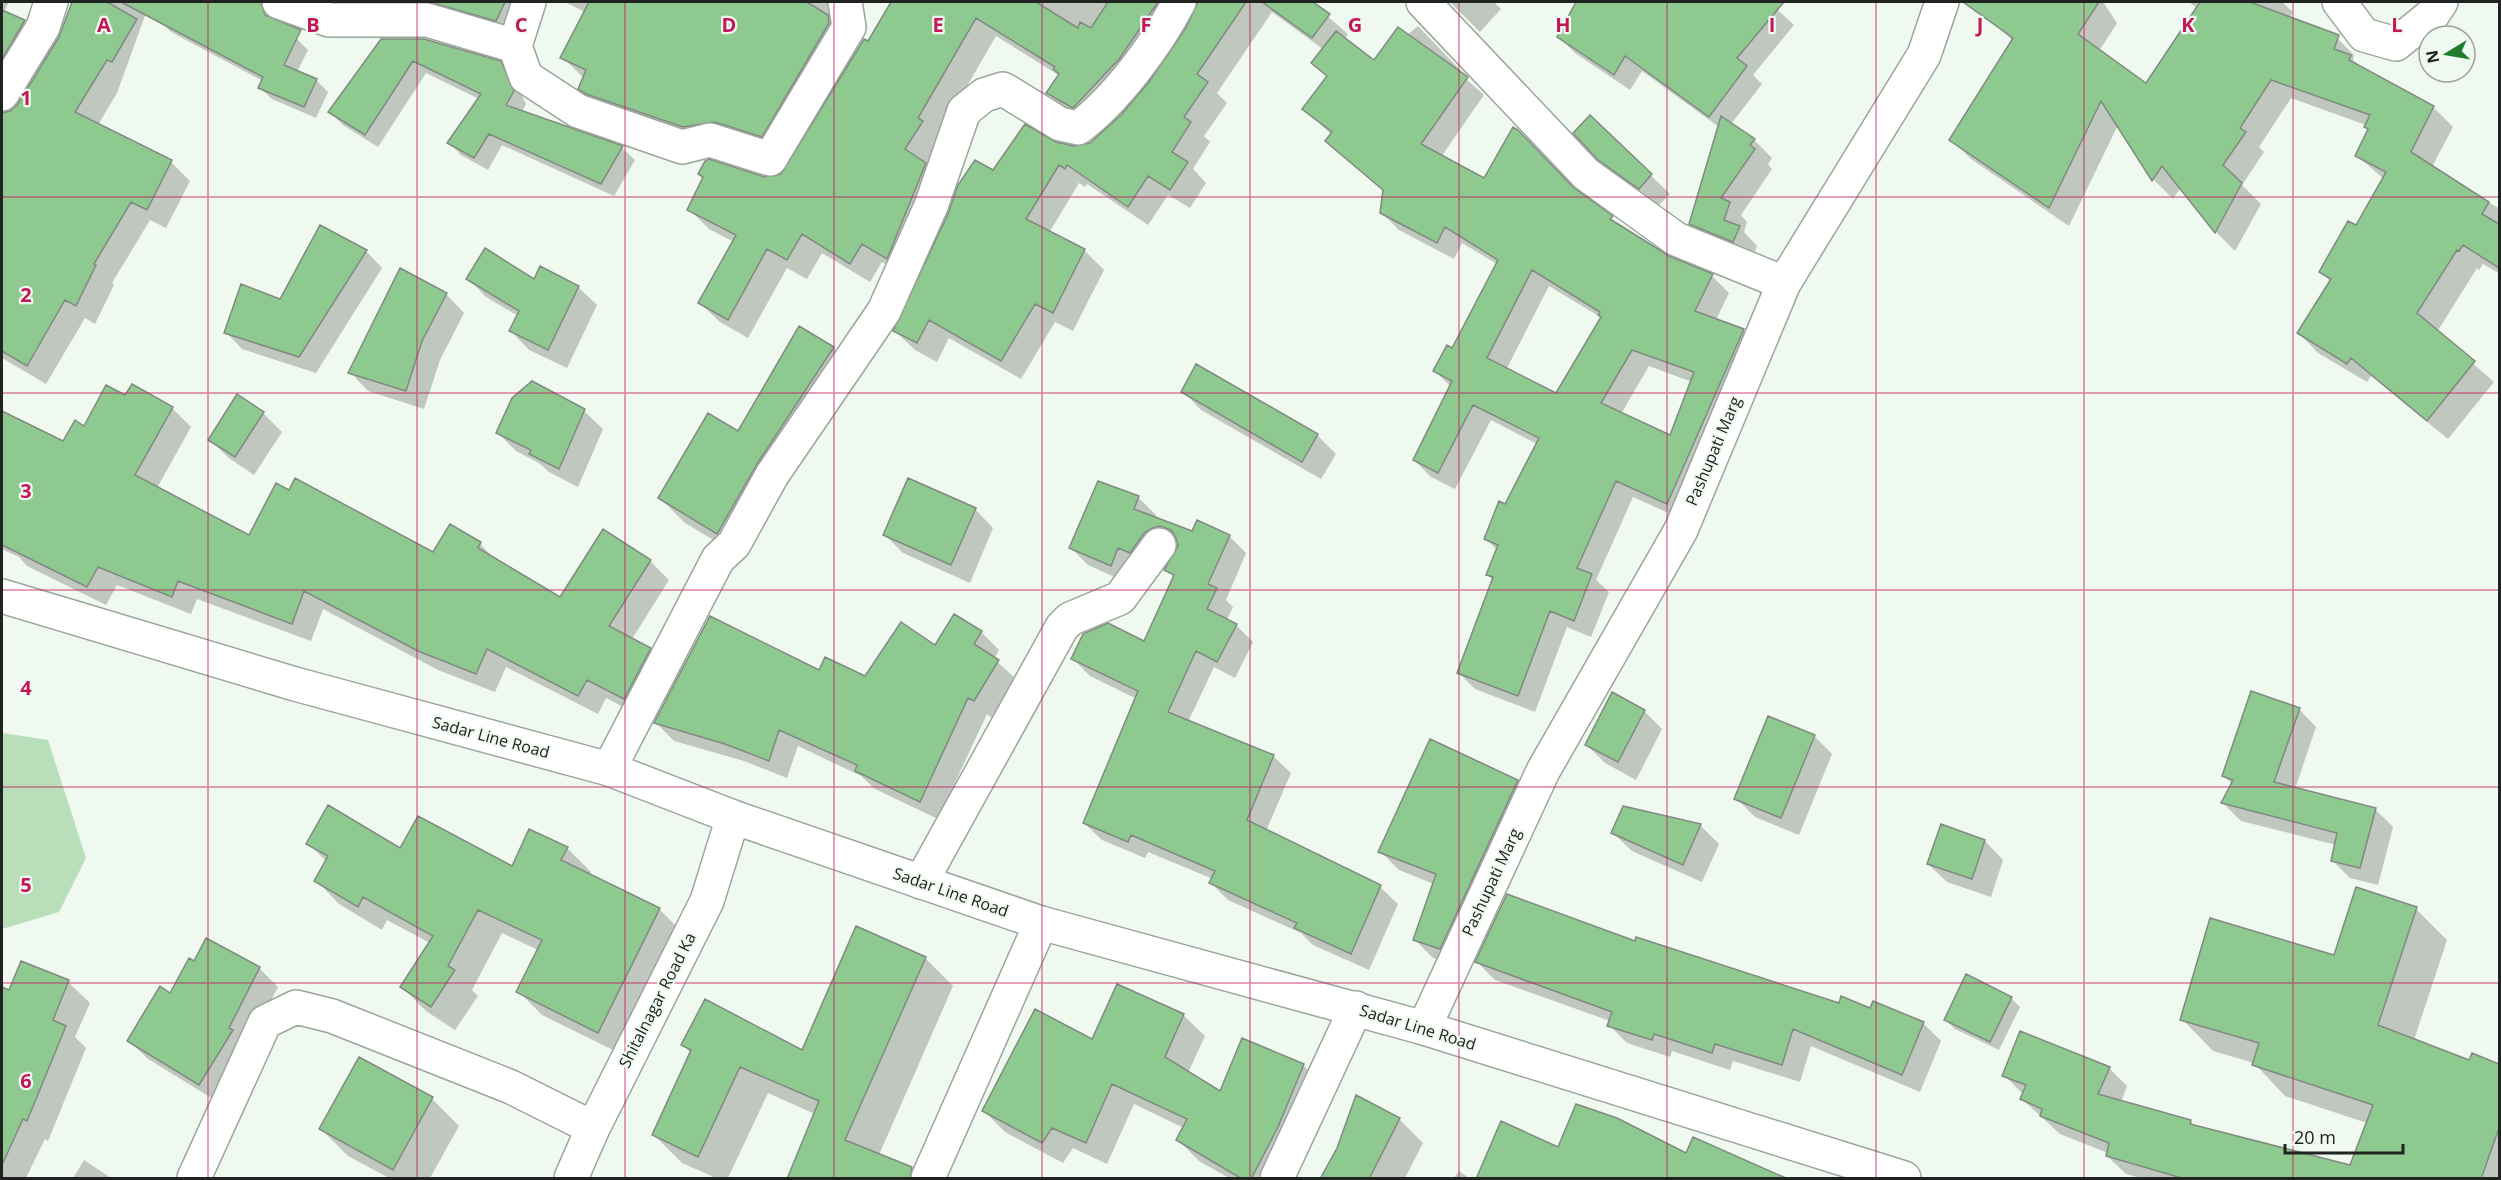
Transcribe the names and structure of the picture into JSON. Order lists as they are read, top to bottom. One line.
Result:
{"streets":{"street":["Pashupati Marg","Sadar Line Road","Shitalnagar Road Ka"]},"crossings":[["Pashupati Marg","Sadar Line Road"],["Sadar Line Road","Shitalnagar Road Ka"]],"scale_bar":"20 m","north":"left","grid":{"columns":["A","B","C","D","E","F","G","H","I","J","K","L"],"rows":["1","2","3","4","5","6"]}}
